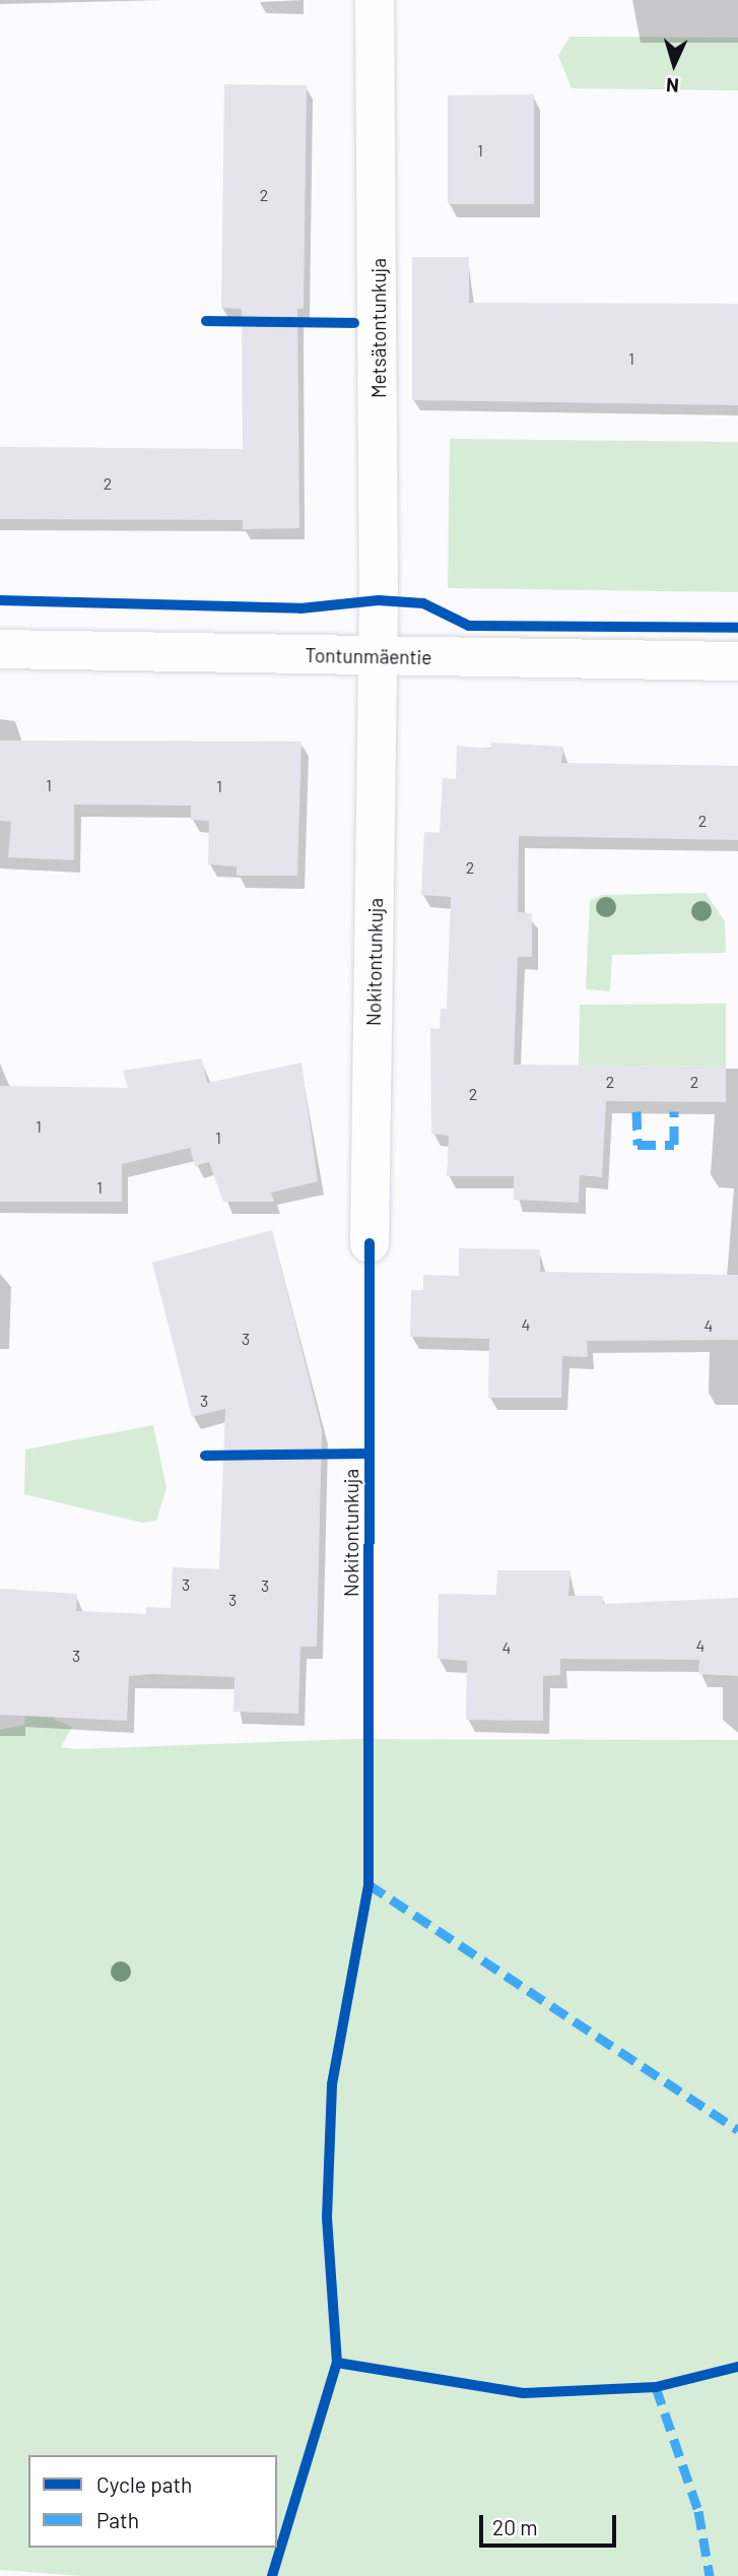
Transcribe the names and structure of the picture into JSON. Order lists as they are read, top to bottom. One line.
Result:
{"streets":{"street":["Metsätontunkuja","Tontunmäentie","Nokitontunkuja"]},"crossings":[["Metsätontunkuja","Tontunmäentie"],["Metsätontunkuja","Nokitontunkuja"],["Tontunmäentie","Nokitontunkuja"]],"house_numbers":["1","2","1","2","1","1","2","2","2","2","2","1","1","1","4","4","3","3","3","3","3","4","4","3"],"legend":["Cycle path","Path"],"scale_bar":"20 m","north":"bottom"}
